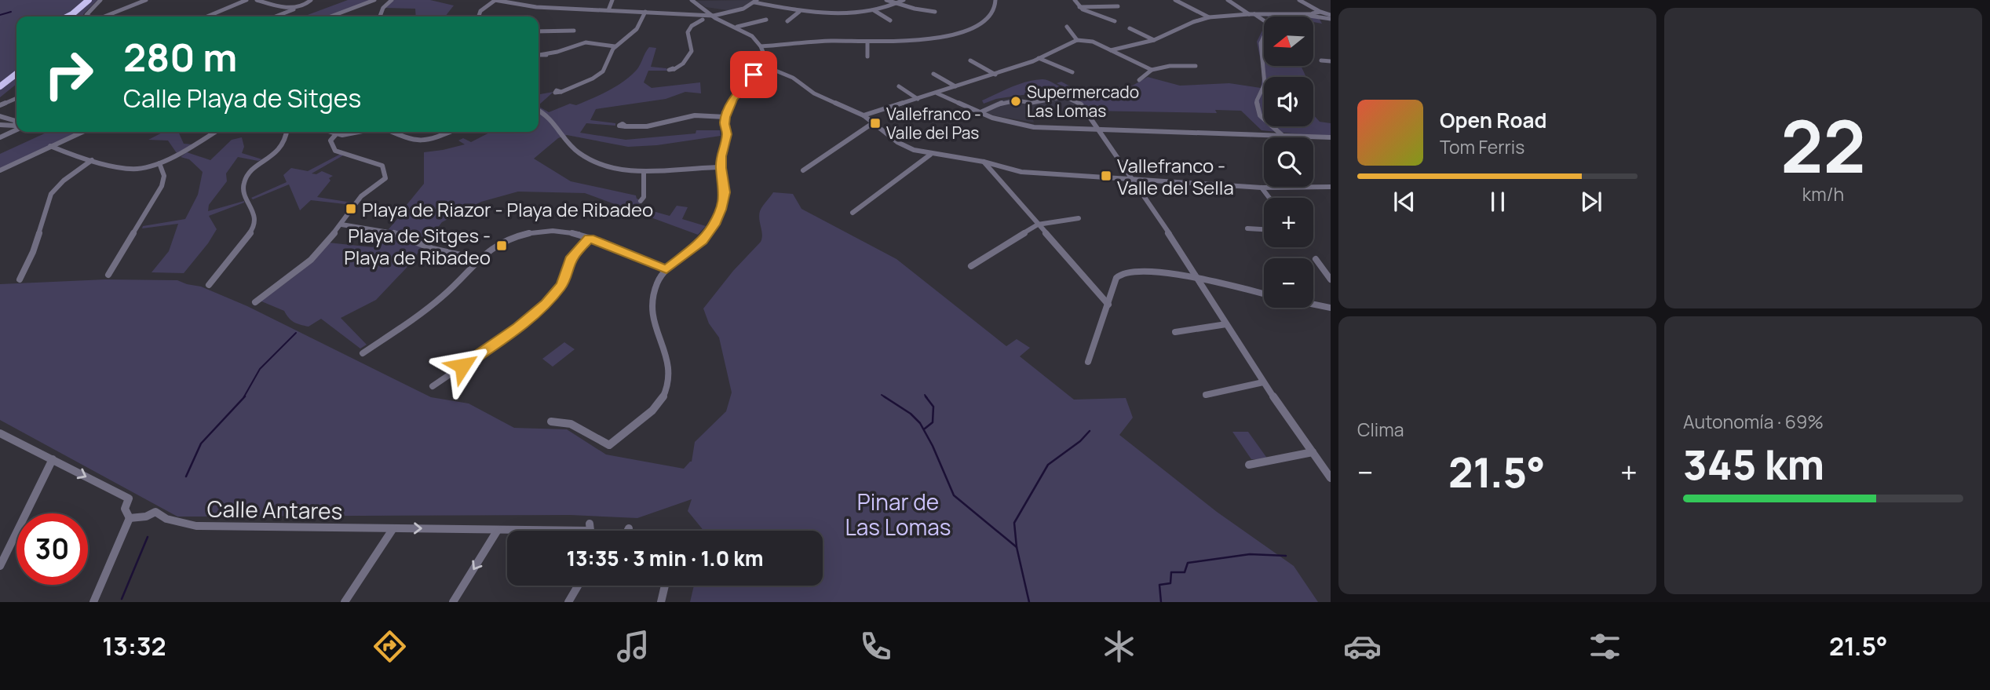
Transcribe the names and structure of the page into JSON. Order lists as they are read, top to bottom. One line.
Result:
{"streets":{"street":["Calle Antares"]},"parks":["Pinar de Las Lomas"],"places":{"other":["Supermercado Las Lomas"],"transit":["Vallefranco - Valle del Pas","Vallefranco - Valle del Sella","Playa de Riazor - Playa de Ribadeo","Playa de Sitges - Playa de Ribadeo"]},"north":"left","page":{"tile":[["22","km/h"],"Clima",["Autonomía · 69%","345 km"]],"map_buttons":["+","−"],"turn":["280 m","Calle Playa de Sitges"],"song":["Open Road","Tom Ferris"],"heat":["−","21.5°","+"],"limit":"30","trip":"13:35 · 3 min · 1.0 km","tabs":["13:32","21.5°"]}}
